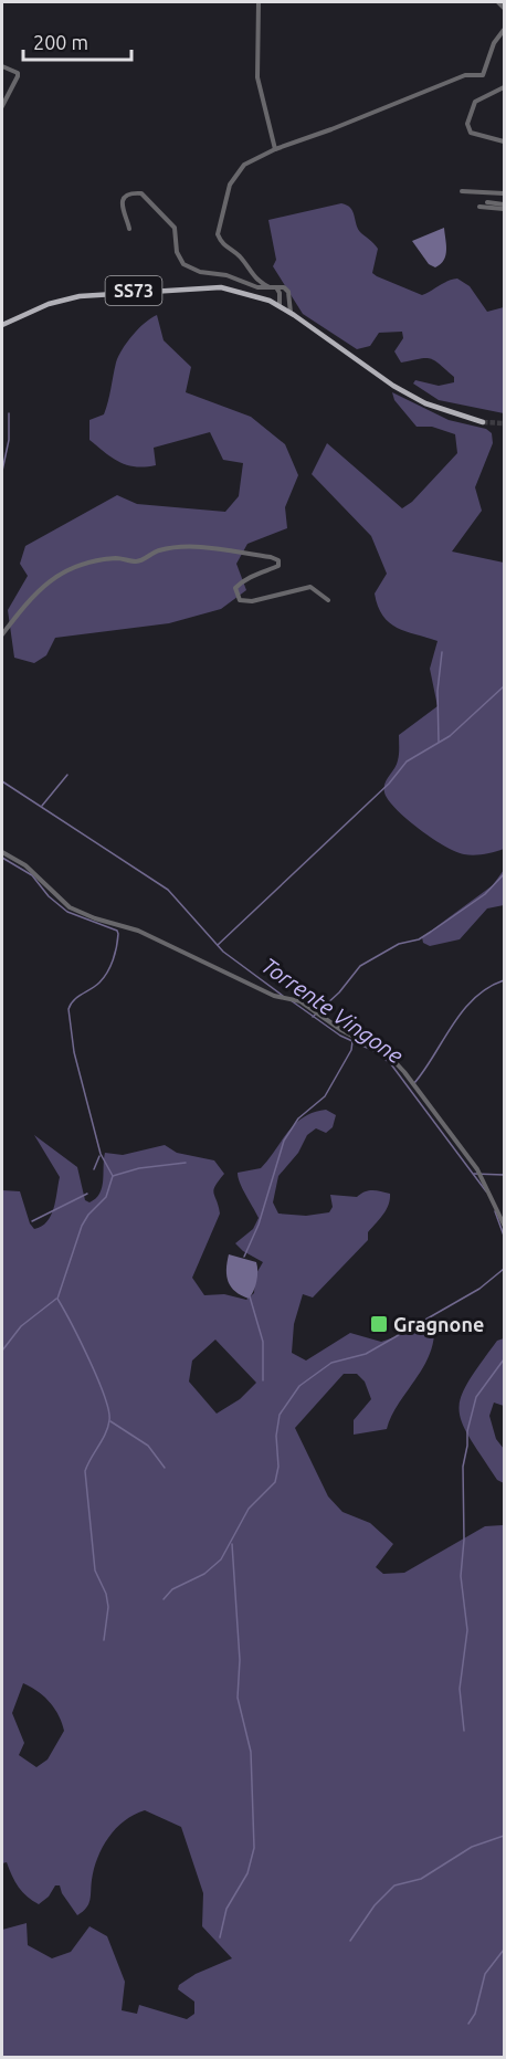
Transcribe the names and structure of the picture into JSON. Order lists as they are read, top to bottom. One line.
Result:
{"streets":{"main road":["SS73"]},"water":["Torrente Vingone"],"places":{"transit":["Gragnone"]},"scale_bar":"200 m"}
